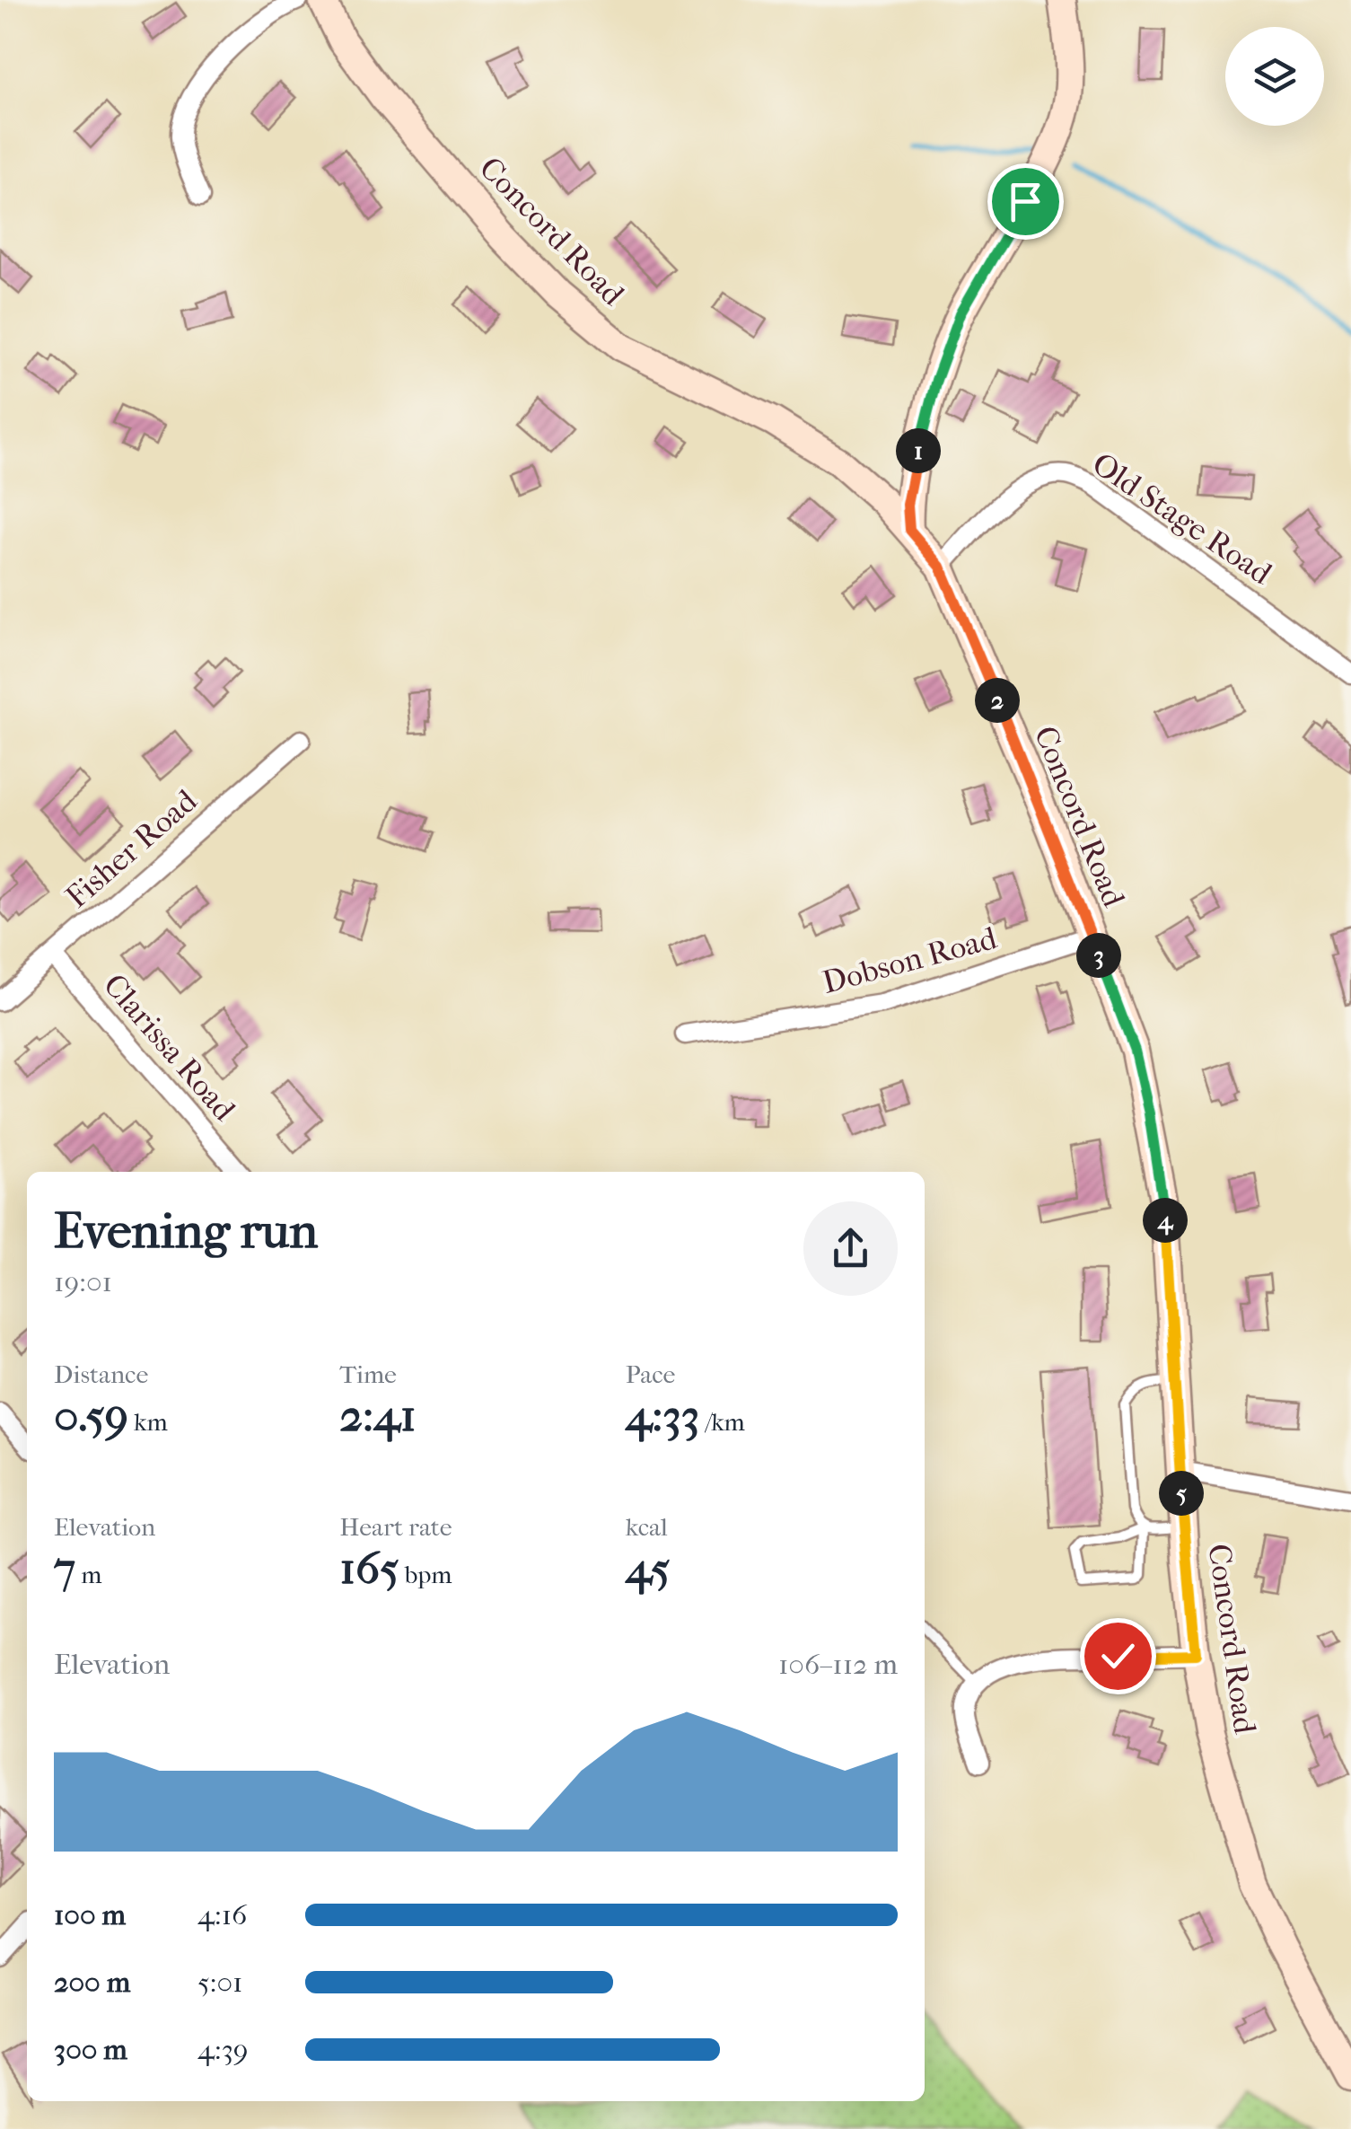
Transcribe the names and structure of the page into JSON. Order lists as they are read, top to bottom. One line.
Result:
{"streets":{"main road":["Concord Road"],"street":["Old Stage Road","Fisher Road","Dobson Road","Clarissa Road"]},"crossings":[["Concord Road","Old Stage Road"],["Concord Road","Dobson Road"],["Fisher Road","Clarissa Road"]],"page":{"pins":["1","2","3","4","5"],"heading":["Evening run","19:01"],"stats":[["Distance","0.59 km"],["Time","2:41"],["Pace","4:33 /km"],["Elevation","7 m"],["Heart rate","165 bpm"],["kcal","45"]],"chart":["Elevation","106–112 m"],"list":[{"name":"100 m","note":"4:16"},{"name":"200 m","note":"5:01"},{"name":"300 m","note":"4:39"}]}}
